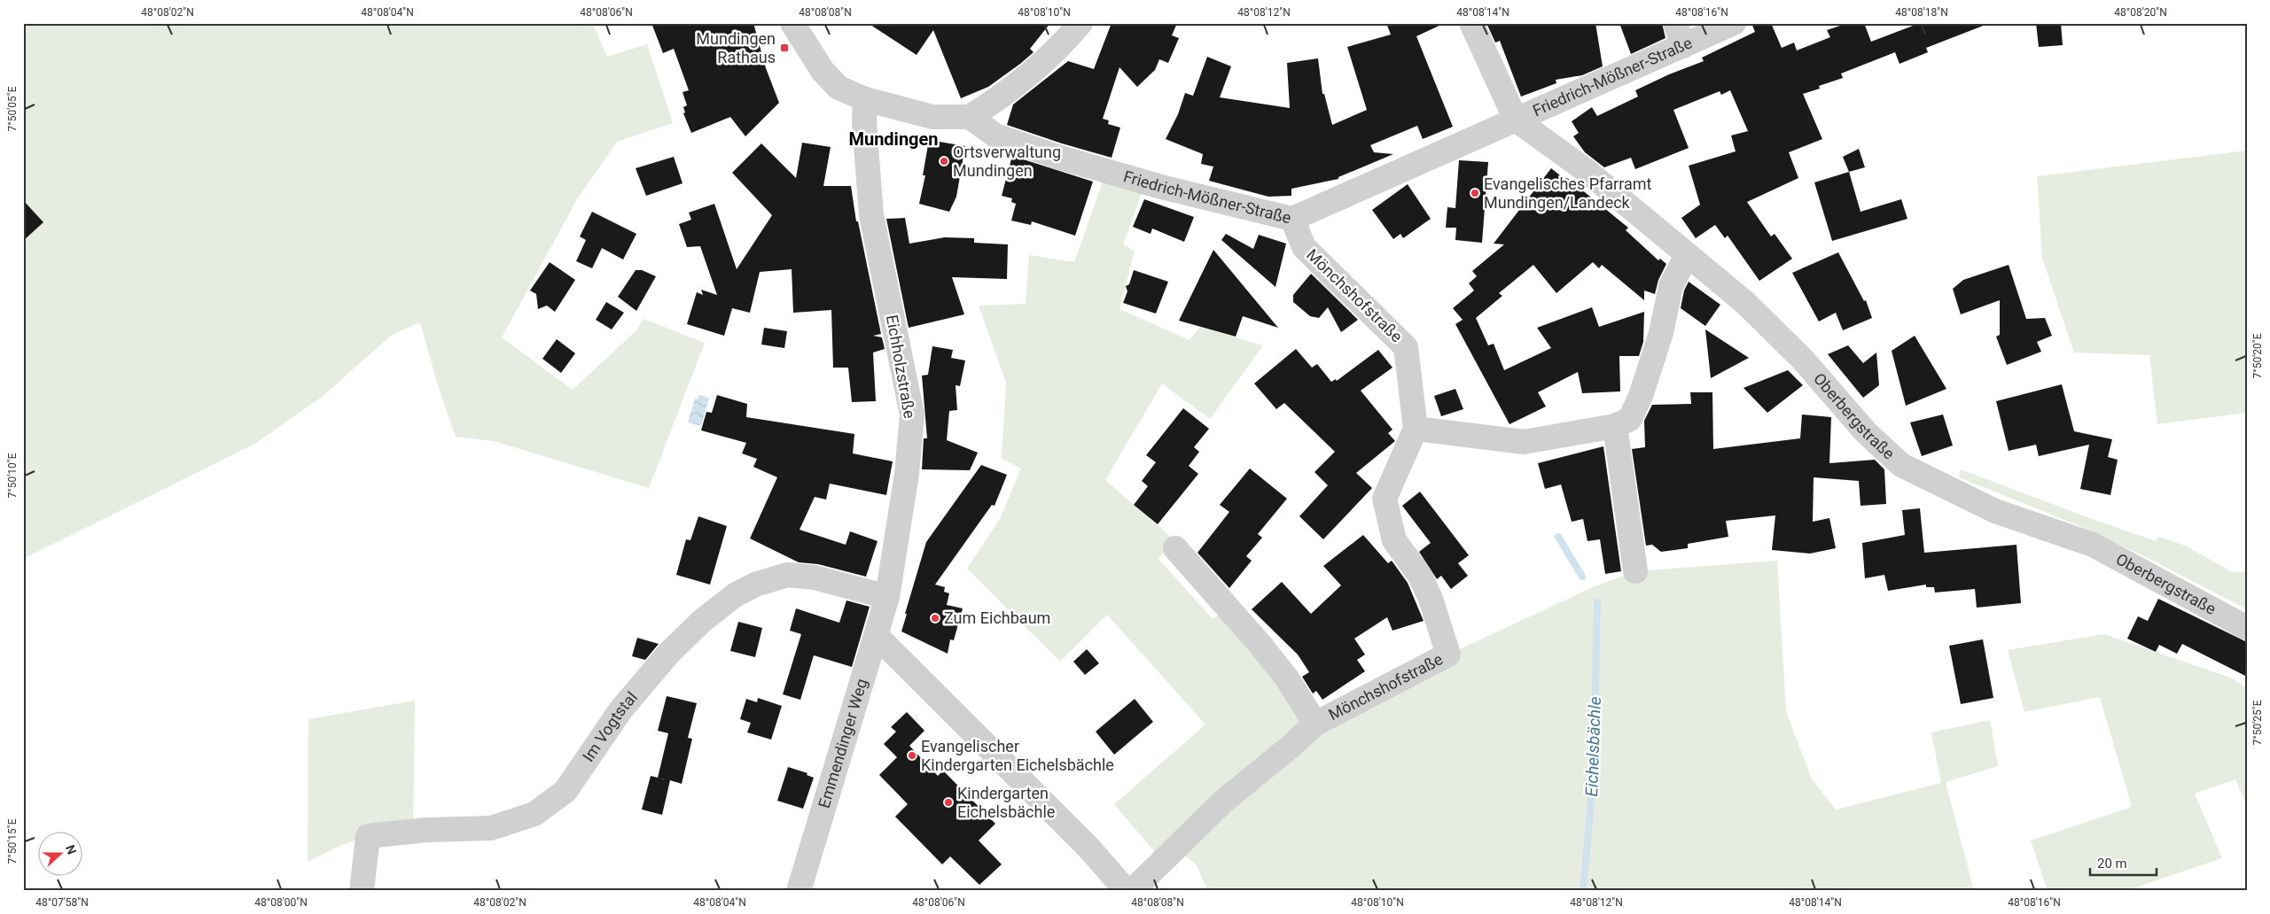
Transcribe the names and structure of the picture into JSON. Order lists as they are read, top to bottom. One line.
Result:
{"streets":{"street":["Friedrich-Mößner-Straße","Mönchshofstraße","Eichholzstraße","Oberbergstraße","Im Vogtstal","Emmendinger Weg"]},"crossings":[["Friedrich-Mößner-Straße","Mönchshofstraße"],["Friedrich-Mößner-Straße","Oberbergstraße"],["Eichholzstraße","Im Vogtstal"],["Eichholzstraße","Emmendinger Weg"],["Im Vogtstal","Emmendinger Weg"]],"districts":["Mundingen"],"water":["Eichelsbächle"],"places":{"transit":["Mundingen Rathaus"],"other":["Ortsverwaltung Mundingen","Evangelisches Pfarramt Mundingen/Landeck","Zum Eichbaum","Evangelischer Kindergarten Eichelsbächle","Kindergarten Eichelsbächle"]},"scale_bar":"20 m","north":"right","coordinates":["48°08'02\"N","48°08'04\"N","48°08'06\"N","48°08'08\"N","48°08'10\"N","48°08'12\"N","48°08'14\"N","48°08'16\"N","48°08'18\"N","48°08'20\"N","7°50'05\"E","7°50'20\"E","7°50'10\"E","7°50'25\"E","7°50'15\"E","48°07'58\"N","48°08'00\"N"]}
